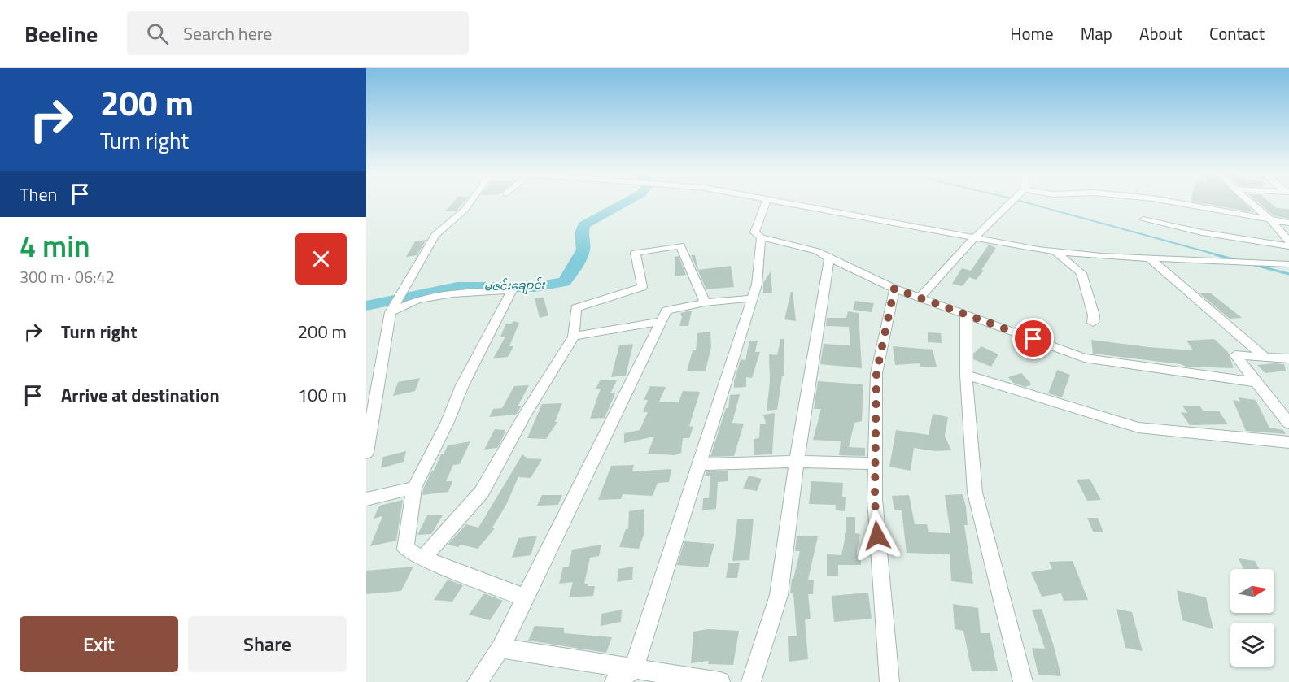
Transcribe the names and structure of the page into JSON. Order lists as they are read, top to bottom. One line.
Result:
{"water":["မဇင်းချောင်း"],"north":"right","page":{"header":"Beeline","search":"Search here","nav":["Home","Map","About","Contact"],"turn":["200 m","Turn right"],"then":"Then","heading":["4 min","300 m · 06:42"],"list":[{"name":"Turn right","value":"200 m"},{"name":"Arrive at destination","value":"100 m"}],"buttons":["Exit","Share"]}}
